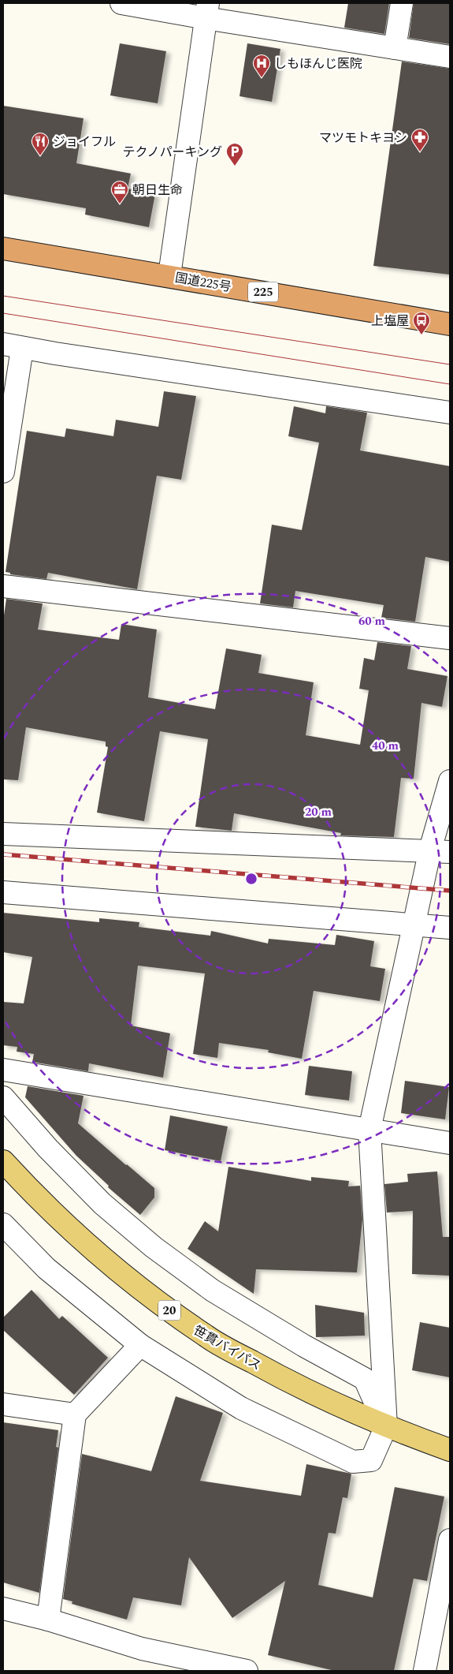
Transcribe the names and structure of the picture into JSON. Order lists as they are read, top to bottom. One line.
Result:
{"streets":{"highway":["国道225号","225"],"main road":["20","笹貫バイパス"]},"places":{"hospital":["しもほんじ医院"],"pharmacy":["マツモトキヨシ"],"restaurant":["ジョイフル"],"parking":["テクノパーキング"],"office":["朝日生命"],"bus stop":["上塩屋"]},"rings":["60 m","40 m","20 m"]}
